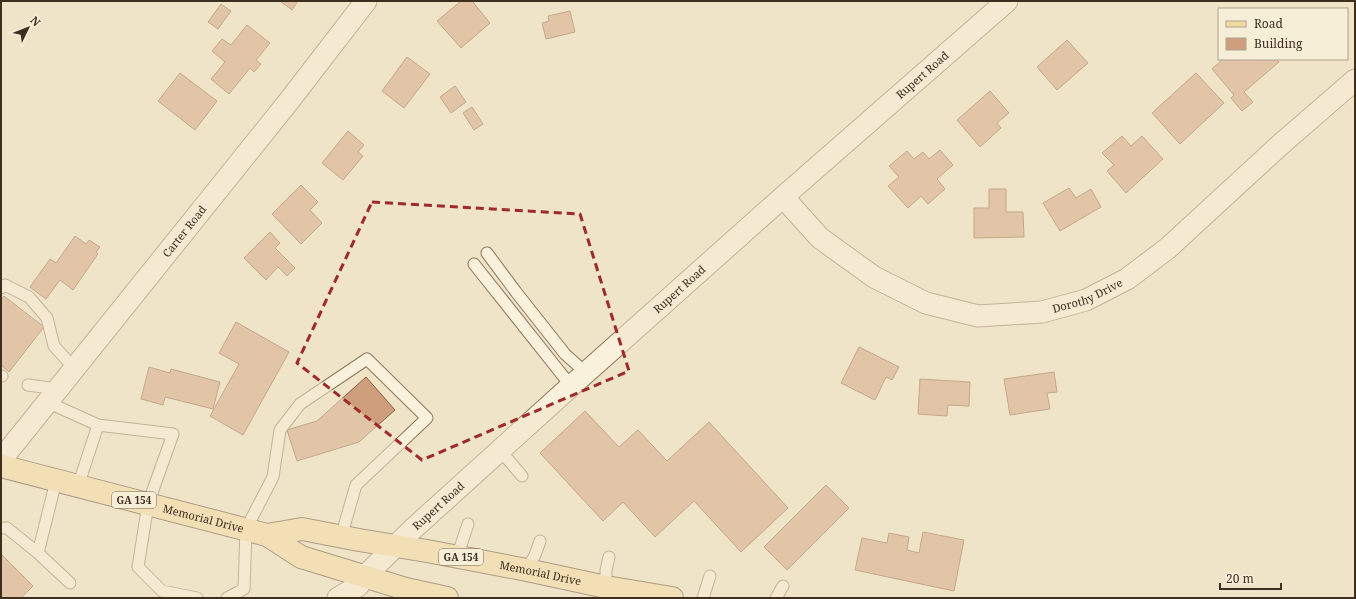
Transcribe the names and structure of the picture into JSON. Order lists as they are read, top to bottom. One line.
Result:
{"streets":{"main road":["GA 154","Memorial Drive"],"street":["Rupert Road","Carter Road","Dorothy Drive"]},"crossings":[["Rupert Road","Dorothy Drive"],["Rupert Road","Memorial Drive"]],"legend":["Road","Building"],"scale_bar":"20 m","north":"top right"}
